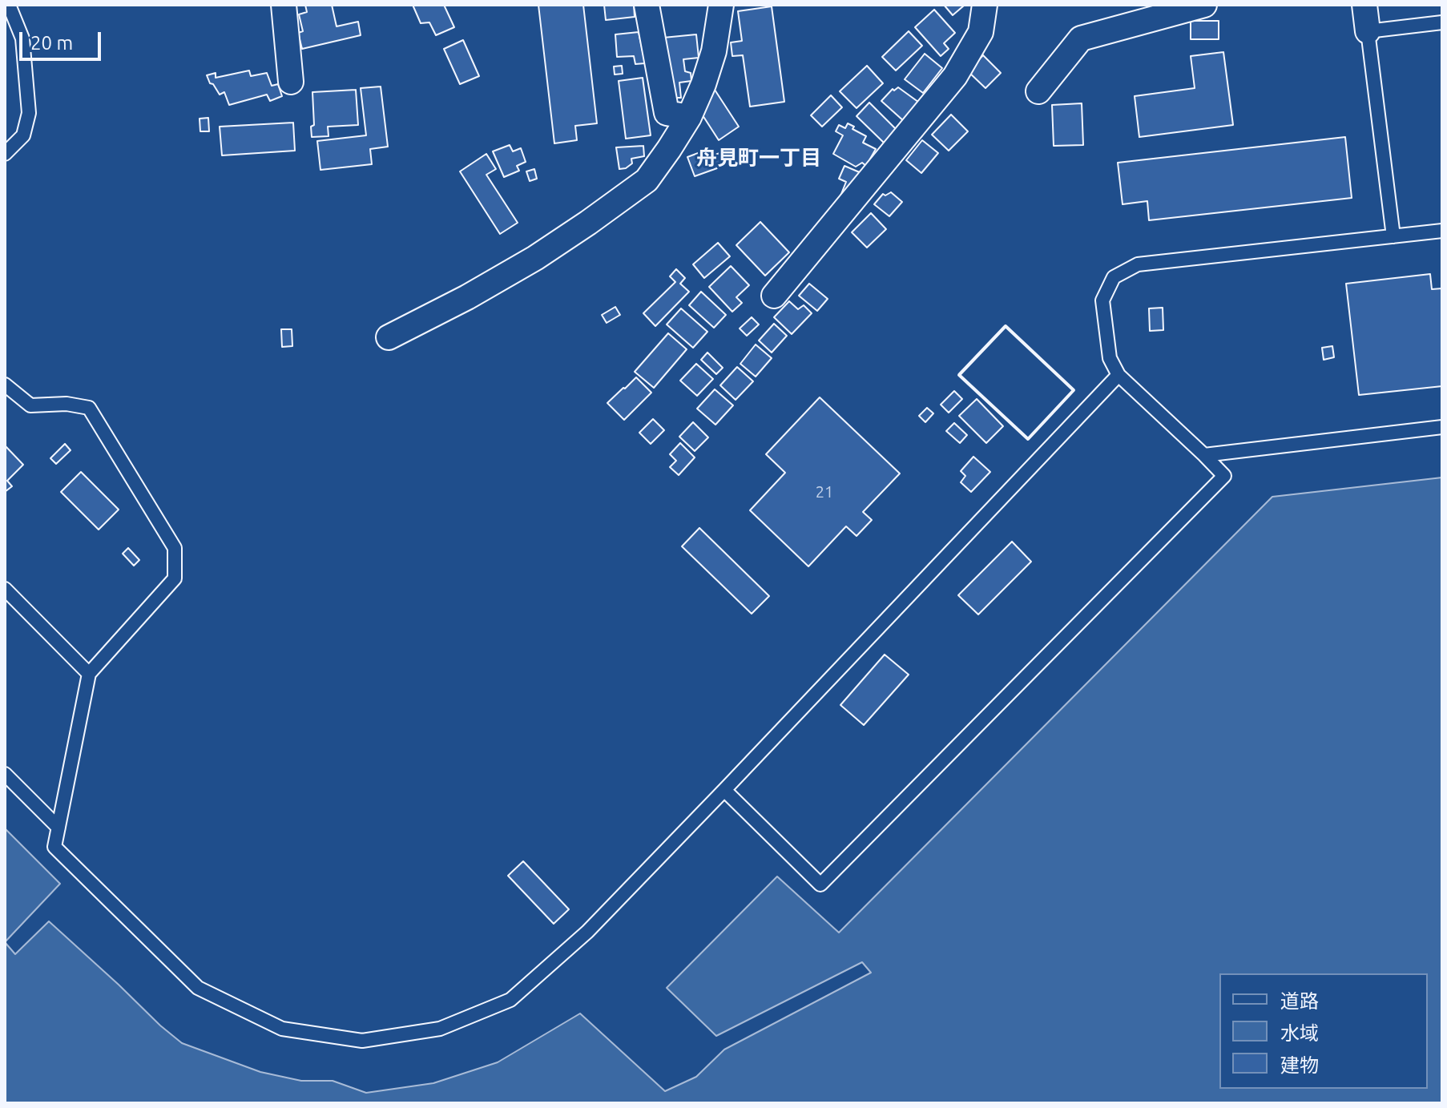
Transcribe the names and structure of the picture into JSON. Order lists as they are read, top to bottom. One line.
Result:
{"districts":["舟見町一丁目"],"house_numbers":["21"],"legend":["道路","水域","建物"],"scale_bar":"20 m"}
